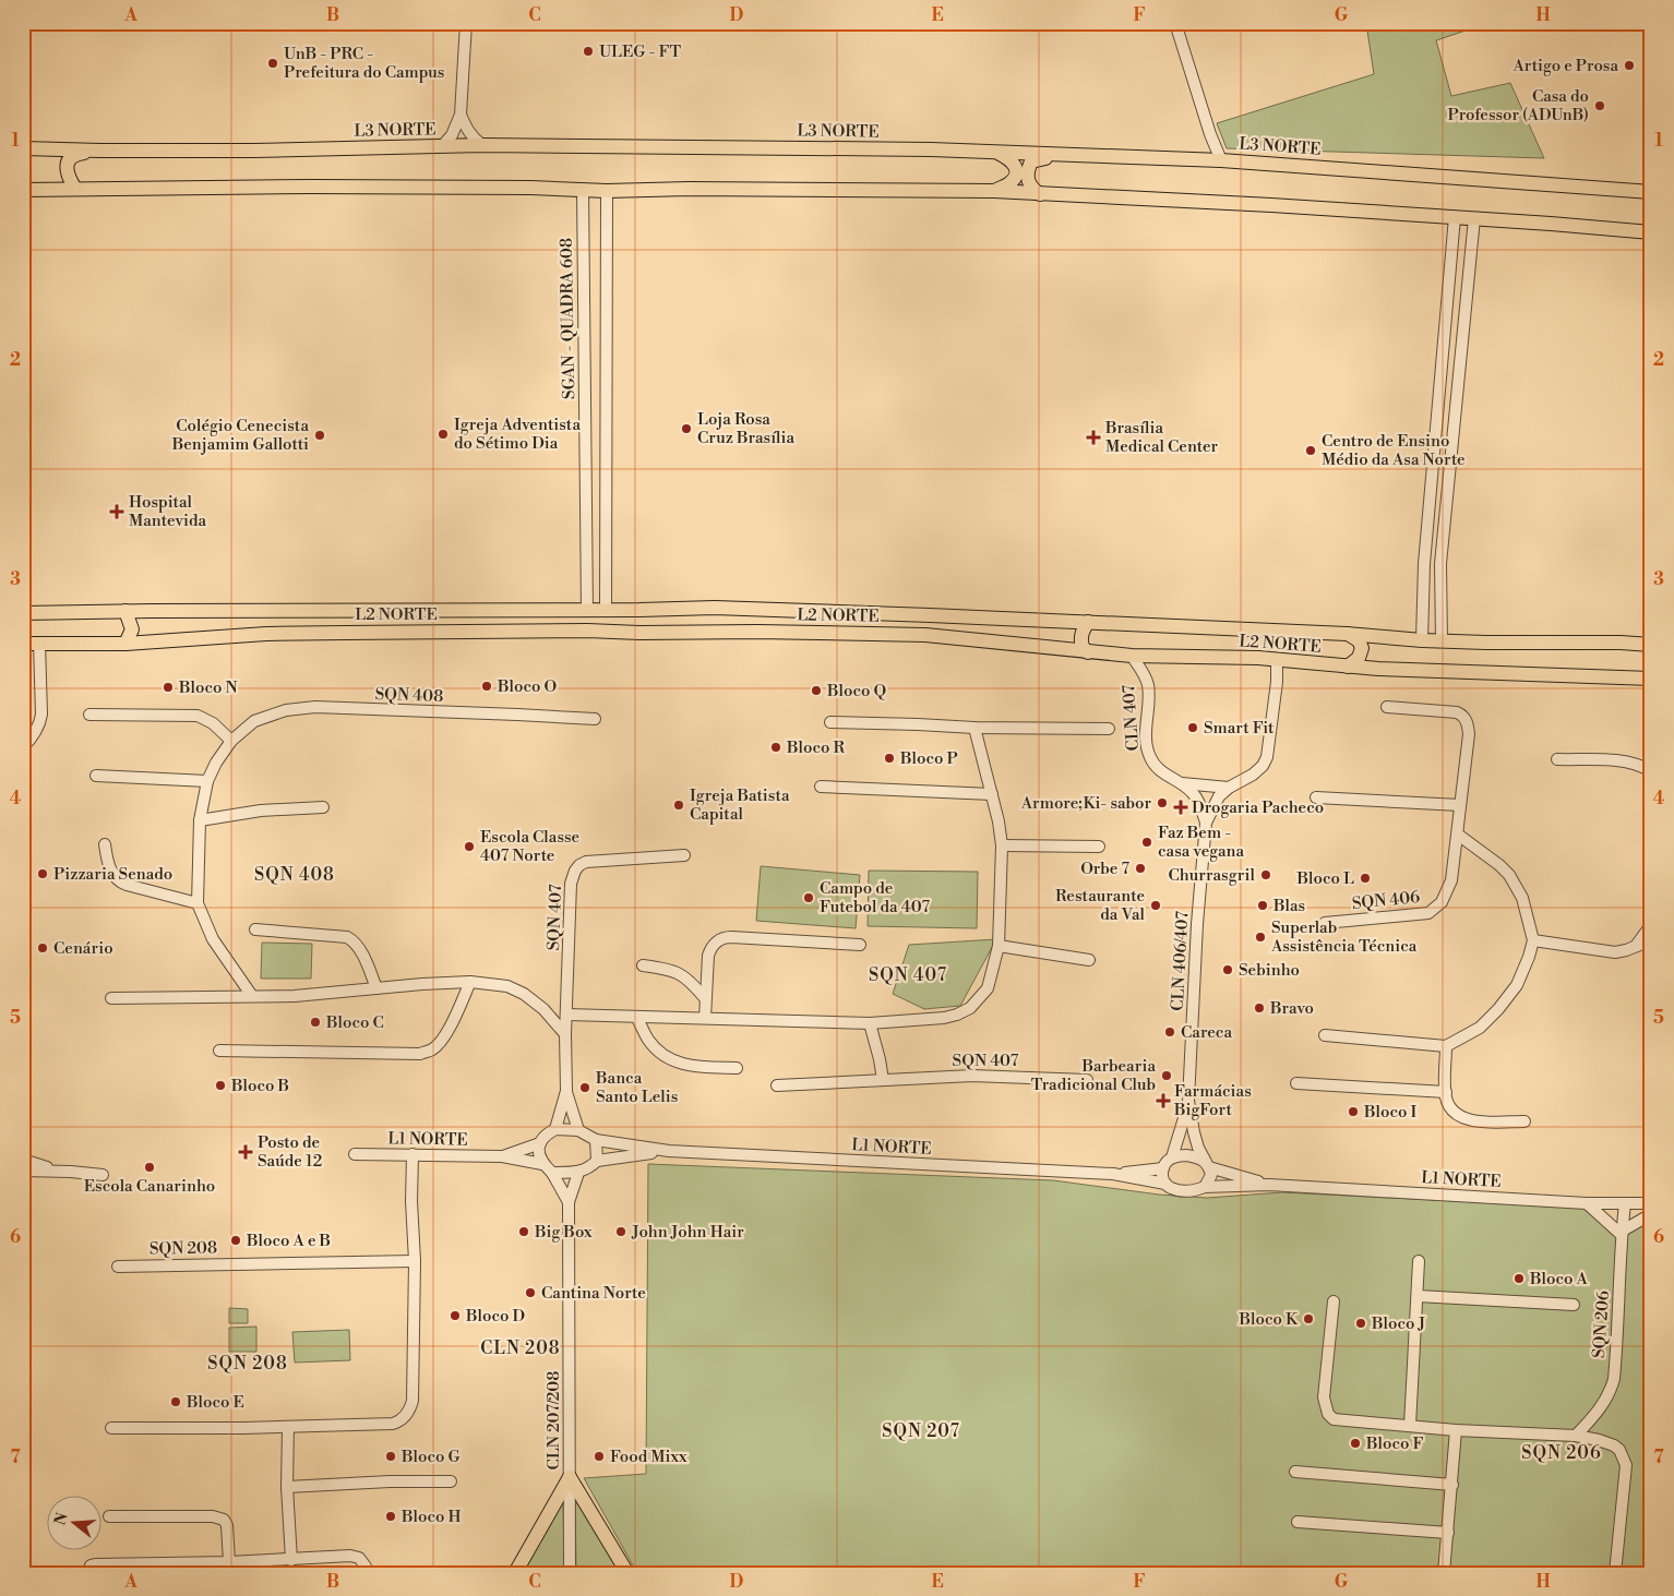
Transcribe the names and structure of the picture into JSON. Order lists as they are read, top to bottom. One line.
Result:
{"streets":{"main road":["L3 NORTE","L2 NORTE"],"street":["SGAN - QUADRA 608","SQN 408","CLN 407","SQN 406","SQN 407","CLN 406/407","L1 NORTE","SQN 208","SQN 206","CLN 207/208"]},"crossings":[["SGAN - QUADRA 608","L2 NORTE"],["L2 NORTE","CLN 407"],["CLN 407","CLN 406/407"],["CLN 406/407","L1 NORTE"],["L1 NORTE","SQN 206"],["L1 NORTE","CLN 207/208"]],"districts":["SQN 408","SQN 407","CLN 208","SQN 208","SQN 207","SQN 206"],"places":{"other":["ULEG - FT","UnB - PRC - Prefeitura do Campus","Artigo e Prosa","Casa do Professor (ADUnB)","Loja Rosa Cruz Brasília","Igreja Adventista do Sétimo Dia","Colégio Cenecista Benjamim Gallotti","Centro de Ensino Médio da Asa Norte","Bloco O","Bloco N","Bloco Q","Smart Fit","Bloco R","Bloco P","Armore;Ki- sabor","Igreja Batista Capital","Faz Bem - casa vegana","Escola Classe 407 Norte","Orbe 7","Pizzaria Senado","Churrasgril","Bloco L","Campo de Futebol da 407","Restaurante da Val","Blas","Superlab Assistência Técnica","Cenário","Sebinho","Bravo","Bloco C","Careca","Barbearia Tradicional Club","Bloco B","Banca Santo Lelis","Bloco I","Escola Canarinho","Big Box","John John Hair","Bloco A e B","Bloco A","Cantina Norte","Bloco D","Bloco K","Bloco J","Bloco E","Bloco F","Bloco G","Food Mixx","Bloco H"],"health":["Brasília Medical Center","Hospital Mantevida","Drogaria Pacheco","Farmácias BigFort","Posto de Saúde 12"]},"north":"left","grid":{"columns":["A","B","C","D","E","F","G","H"],"rows":["1","2","3","4","5","6","7"]}}
